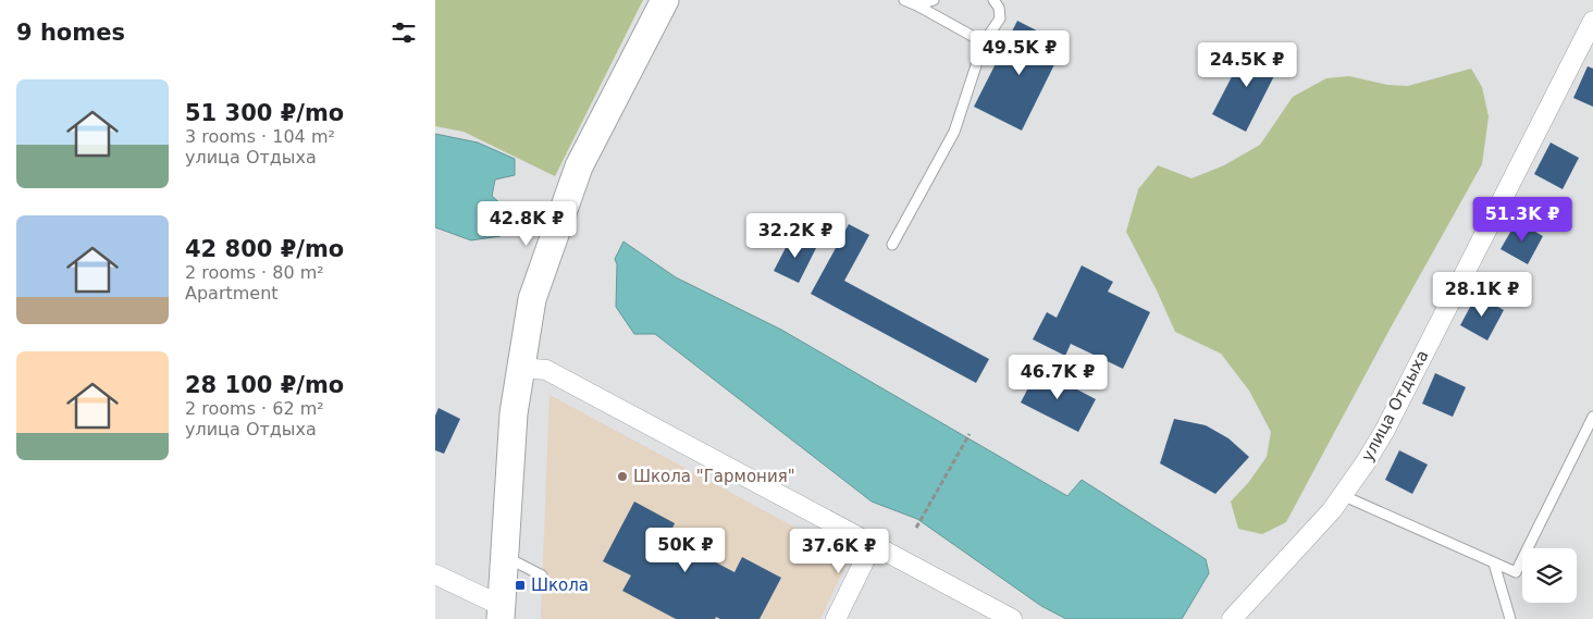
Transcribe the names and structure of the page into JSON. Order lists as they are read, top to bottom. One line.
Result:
{"streets":{"street":["улица Отдыха"]},"places":{"other":["Школа \"Гармония\""],"transit":["Школа"]},"page":{"heading":"9 homes","price":["49.5K ₽","24.5K ₽","51.3K ₽","42.8K ₽","32.2K ₽","28.1K ₽","46.7K ₽","50K ₽","37.6K ₽"],"list":[{"name":"51 300 ₽/mo","note":"3 rooms · 104 m² · улица Отдыха"},{"name":"42 800 ₽/mo","note":"2 rooms · 80 m² · Apartment"},{"name":"28 100 ₽/mo","note":"2 rooms · 62 m² · улица Отдыха"}]}}
